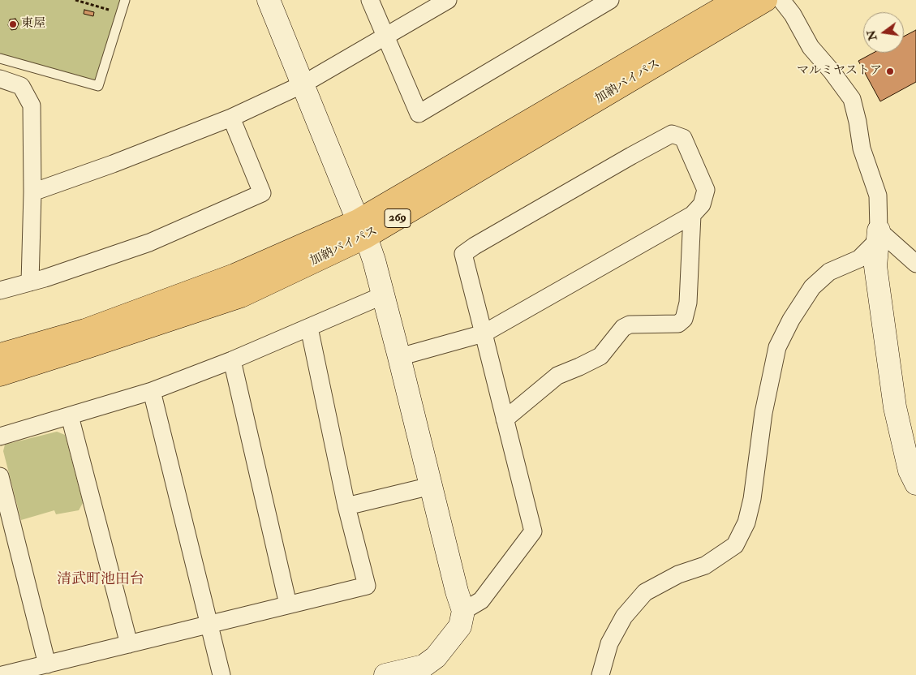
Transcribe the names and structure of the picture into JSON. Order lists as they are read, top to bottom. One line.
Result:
{"streets":{"highway":["加納バイパス","269"]},"districts":["清武町池田台"],"places":["東屋","マルミヤストア"],"north":"left"}
